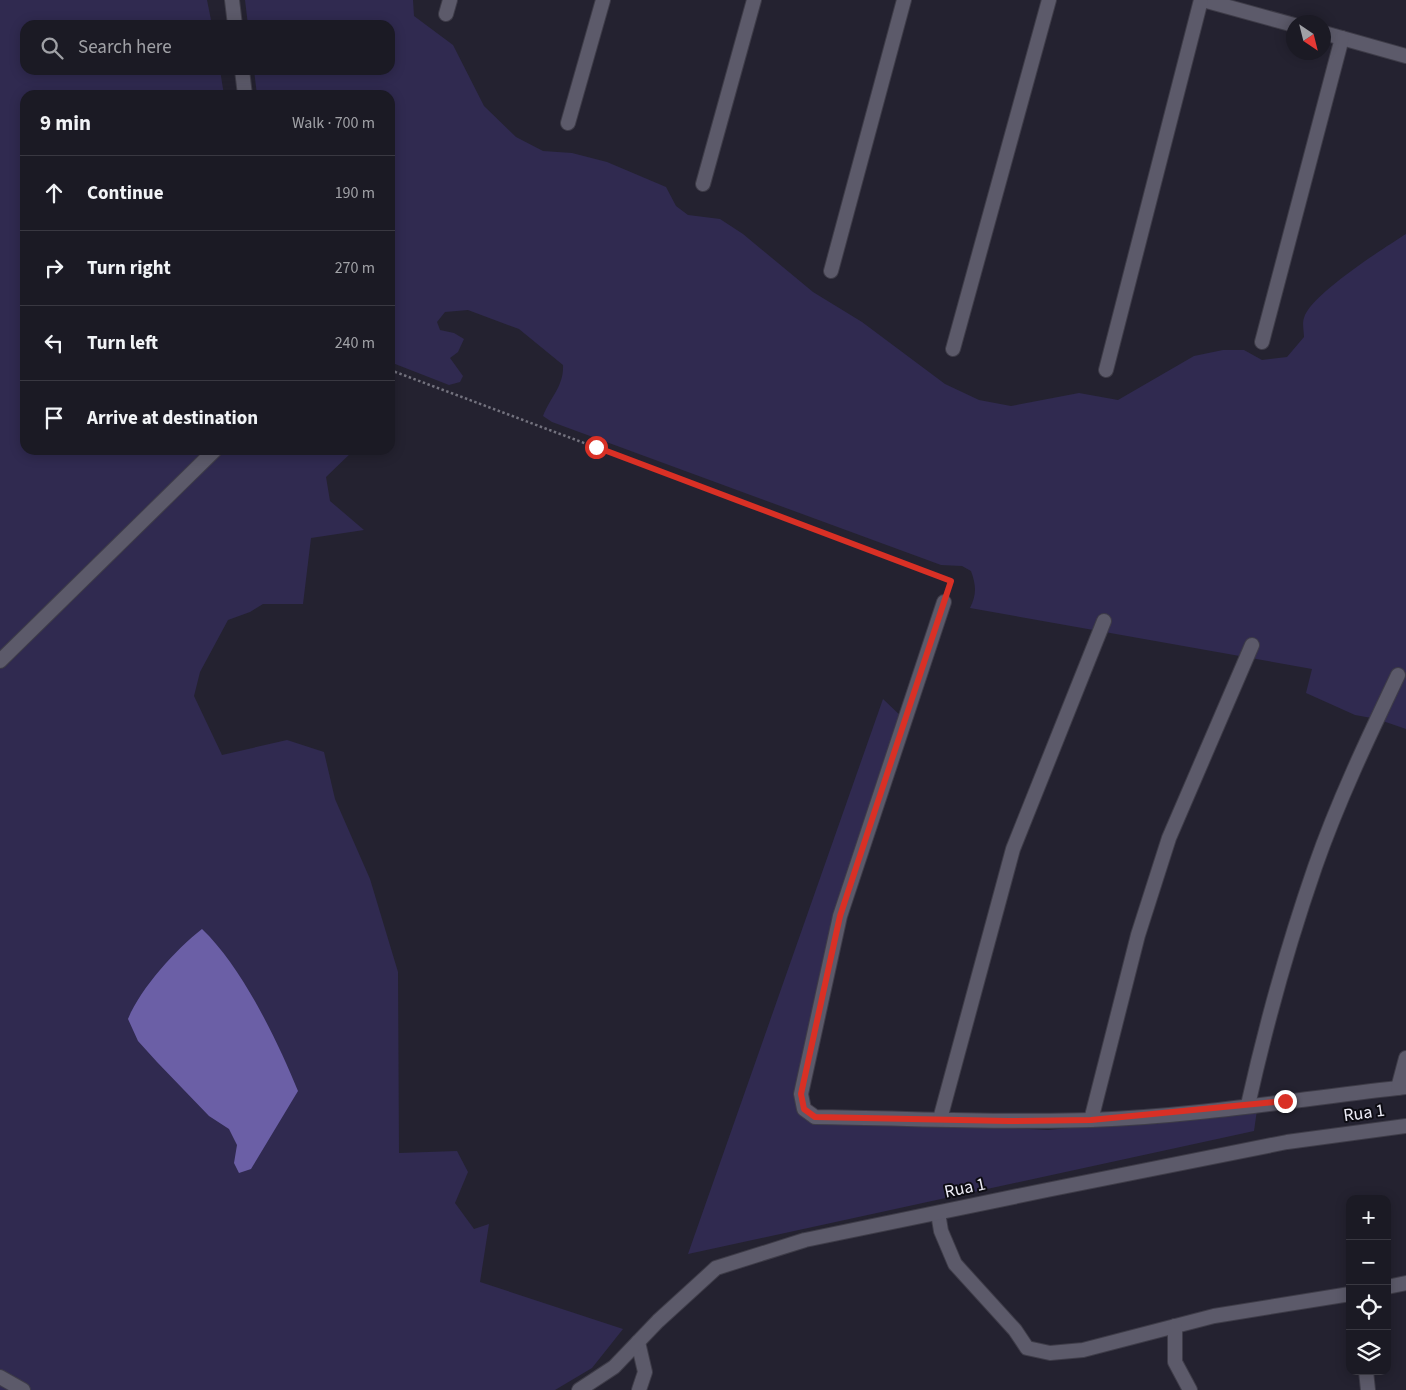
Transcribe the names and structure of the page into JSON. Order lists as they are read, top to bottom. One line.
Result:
{"streets":{"street":["Rua 1"]},"north":"bottom right","page":{"search":"Search here","heading":["9 min","Walk · 700 m"],"list":[["Continue","190 m"],["Turn right","270 m"],["Turn left","240 m"],"Arrive at destination"],"map_buttons":["+","−"]}}
